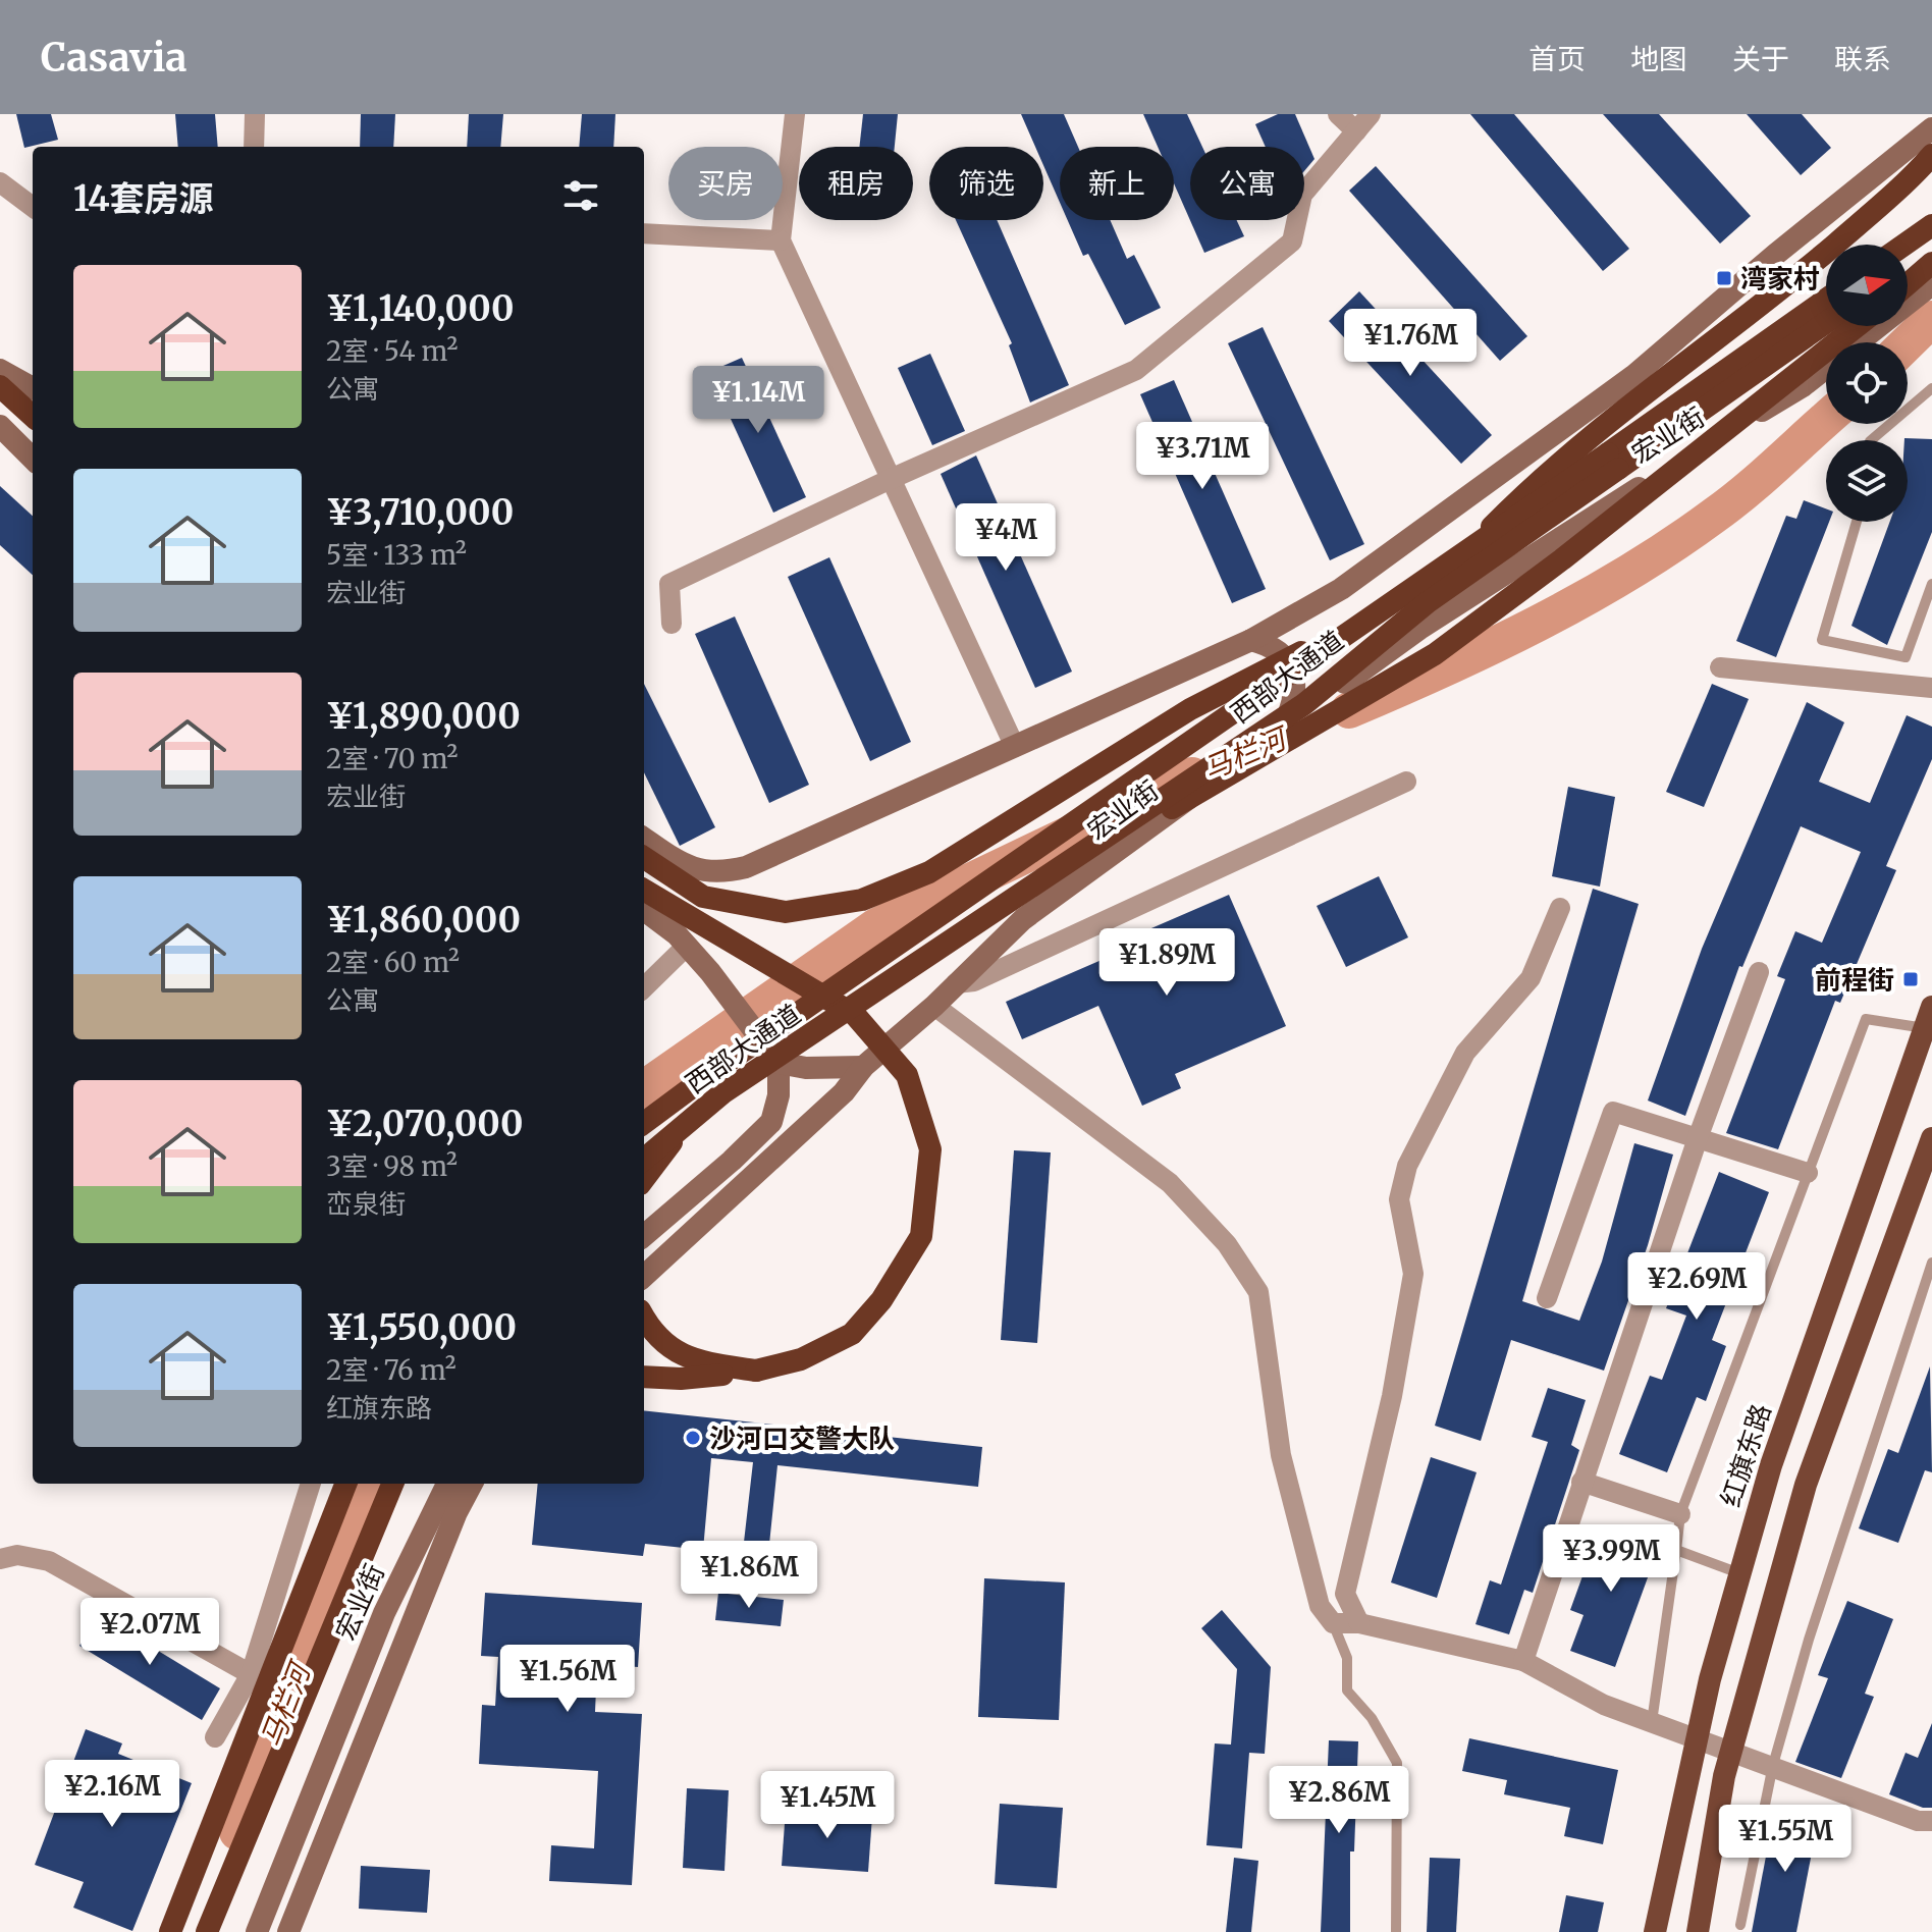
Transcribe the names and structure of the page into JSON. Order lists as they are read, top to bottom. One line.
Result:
{"streets":{"highway":["西部大通道"],"main road":["宏业街","红旗东路"]},"water":["马栏河"],"places":{"transit":["湾家村","前程街"],"other":["沙河口交警大队"]},"north":"right","page":{"header":"Casavia","nav":["首页","地图","关于","联系"],"chip":["买房","租房","筛选","新上","公寓"],"heading":"14套房源","list":[{"name":"¥1,140,000","note":"2室 · 54 m² · 公寓"},{"name":"¥3,710,000","note":"5室 · 133 m² · 宏业街"},{"name":"¥1,890,000","note":"2室 · 70 m² · 宏业街"},{"name":"¥1,860,000","note":"2室 · 60 m² · 公寓"},{"name":"¥2,070,000","note":"3室 · 98 m² · 峦泉街"},{"name":"¥1,550,000","note":"2室 · 76 m² · 红旗东路"}],"price":["¥1.76M","¥1.14M","¥3.71M","¥4M","¥1.89M","¥2.69M","¥3.99M","¥1.86M","¥2.07M","¥1.56M","¥2.16M","¥2.86M","¥1.45M","¥1.55M"]}}
